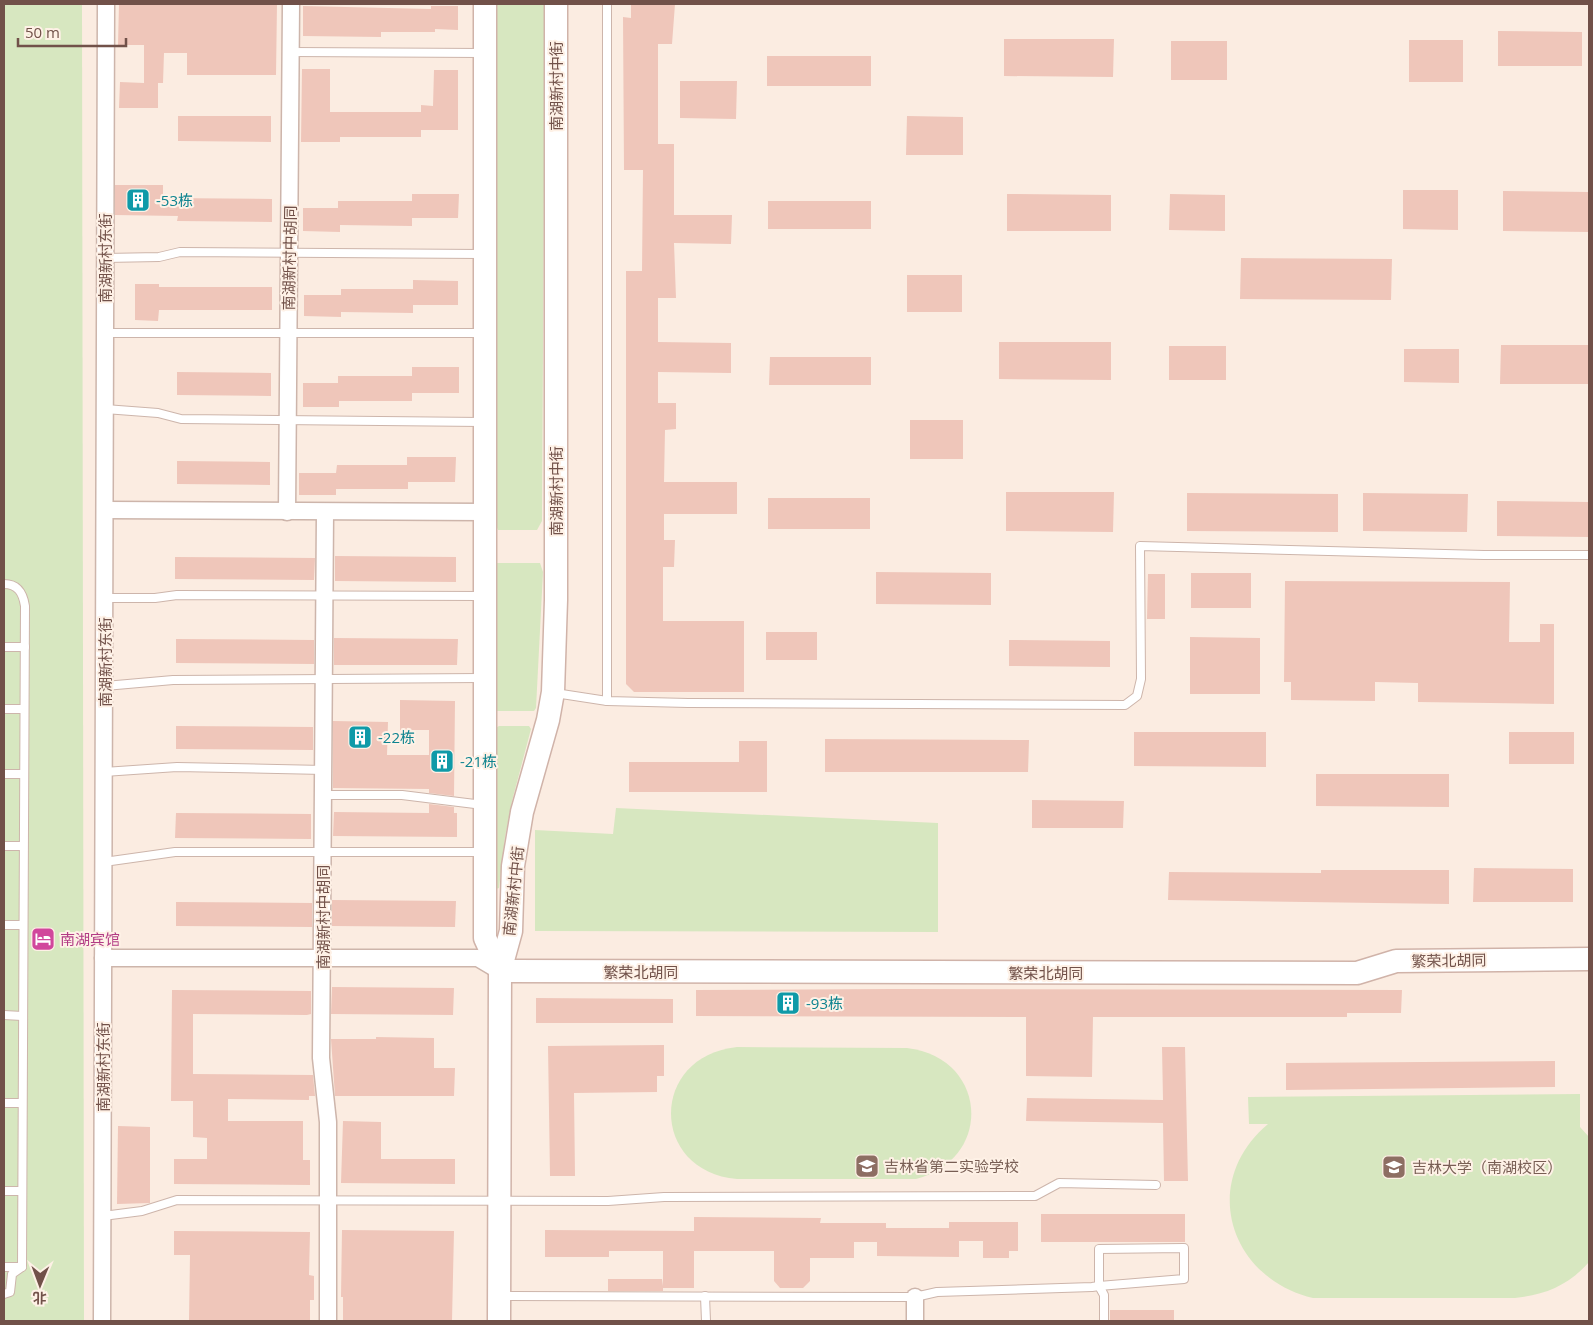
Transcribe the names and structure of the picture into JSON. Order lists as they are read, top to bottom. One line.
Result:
{"streets":{"street":["南湖新村中街","南湖新村东街","南湖新村中胡同","繁荣北胡同"]},"crossings":[["南湖新村中街","繁荣北胡同"]],"places":{"building":["-53栋","-22栋","-21栋","-93栋"],"hotel":["南湖宾馆"],"school or university":["吉林省第二实验学校","吉林大学（南湖校区）"]},"scale_bar":"50 m","north":"bottom"}
